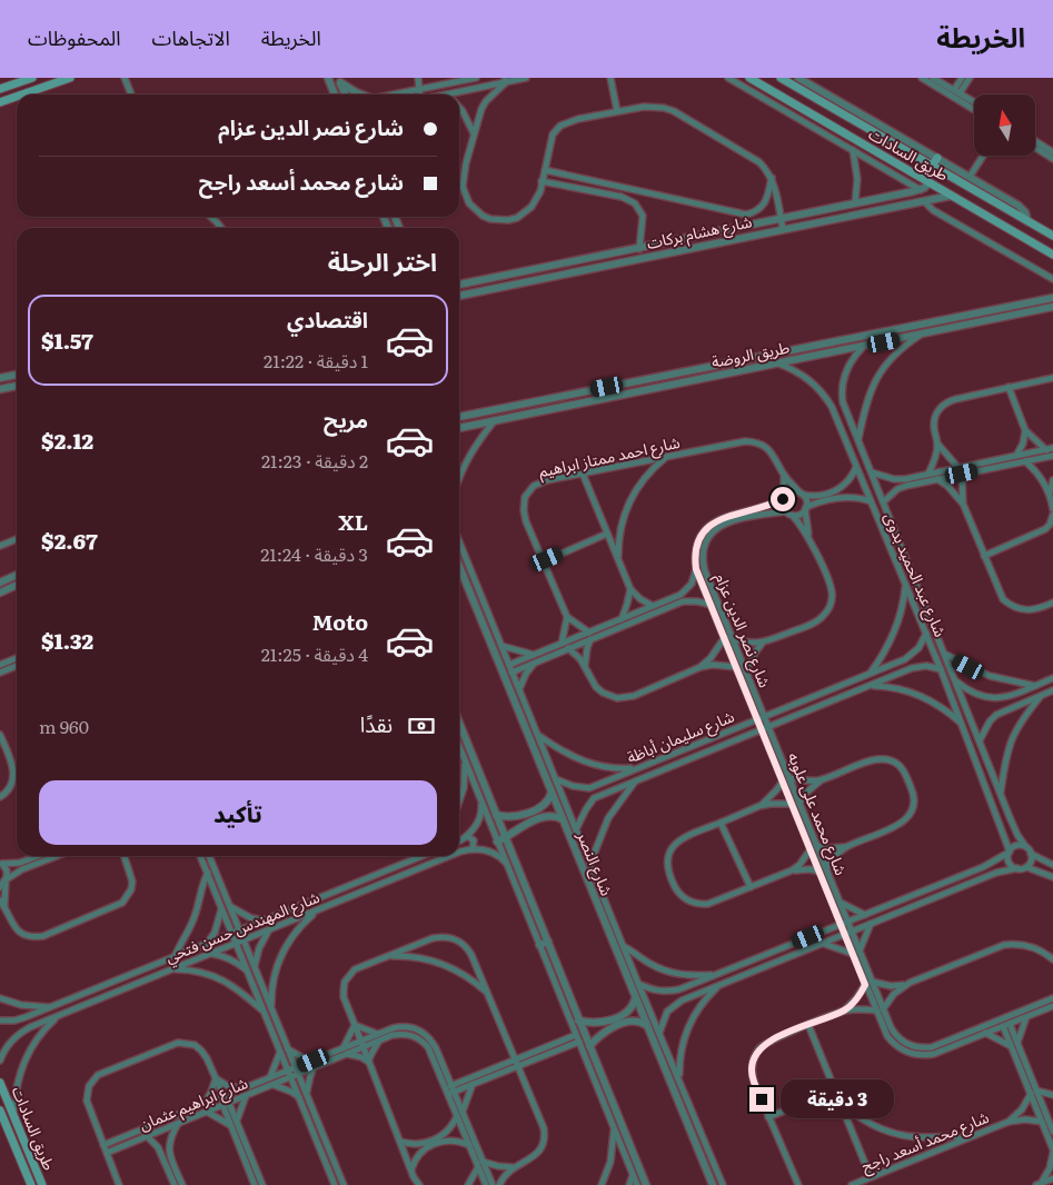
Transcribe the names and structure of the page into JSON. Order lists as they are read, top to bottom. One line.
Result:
{"streets":{"main road":["طريق السادات"],"street":["شارع هشام بركات","طريق الروضة","شارع احمد ممتاز ابراهيم","شارع عبد الحميد بدوى","شارع نصر الدين عزام","شارع سليمان أباظة","شارع محمد على علوبه","شارع النصر","شارع المهندس حسن فتحي","شارع ابراهيم عثمان","شارع محمد أسعد راجح"]},"crossings":[["طريق السادات","شارع هشام بركات"],["طريق الروضة","شارع عبد الحميد بدوى"],["شارع احمد ممتاز ابراهيم","شارع نصر الدين عزام"],["شارع عبد الحميد بدوى","شارع سليمان أباظة"],["شارع نصر الدين عزام","شارع سليمان أباظة"],["شارع نصر الدين عزام","شارع محمد على علوبه"],["شارع سليمان أباظة","شارع محمد على علوبه"]],"north":"top","page":{"header":"الخريطة","nav":["الخريطة","الاتجاهات","المحفوظات"],"banner":["شارع نصر الدين عزام","شارع محمد أسعد راجح"],"heading":"اختر الرحلة","list":[{"name":"اقتصادي","note":"1 دقيقة · 21:22","value":"$1.57"},{"name":"مريح","note":"2 دقيقة · 21:23","value":"$2.12"},{"name":"XL","note":"3 دقيقة · 21:24","value":"$2.67"},{"name":"Moto","note":"4 دقيقة · 21:25","value":"$1.32"}],"pay":["نقدًا","960 m"],"buttons":"تأكيد","bubble":"3 دقيقة"}}
